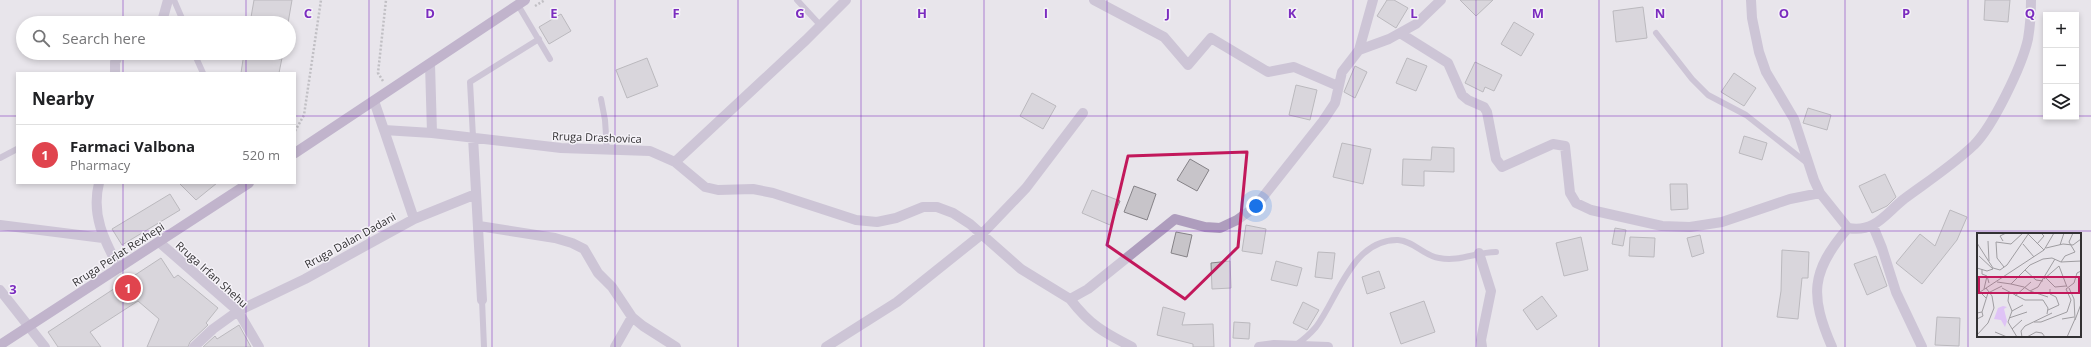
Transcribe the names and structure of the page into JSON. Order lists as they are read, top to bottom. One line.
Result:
{"streets":{"main road":["Rruga Perlat Rexhepi"],"street":["Rruga Drashovica","Rruga Dalan Dadani","Rruga Irfan Shehu"]},"crossings":[["Rruga Dalan Dadani","Rruga Irfan Shehu"],["Rruga Perlat Rexhepi","Rruga Irfan Shehu"]],"page":{"map_buttons":["+","−"],"search":"Search here","heading":"Nearby","list":[{"mark":"1","name":"Farmaci Valbona","note":"Pharmacy","value":"520 m"}],"pins":"1"},"grid":{"columns":["C","D","E","F","G","H","I","J","K","L","M","N","O","P","Q"],"rows":["3"]}}
